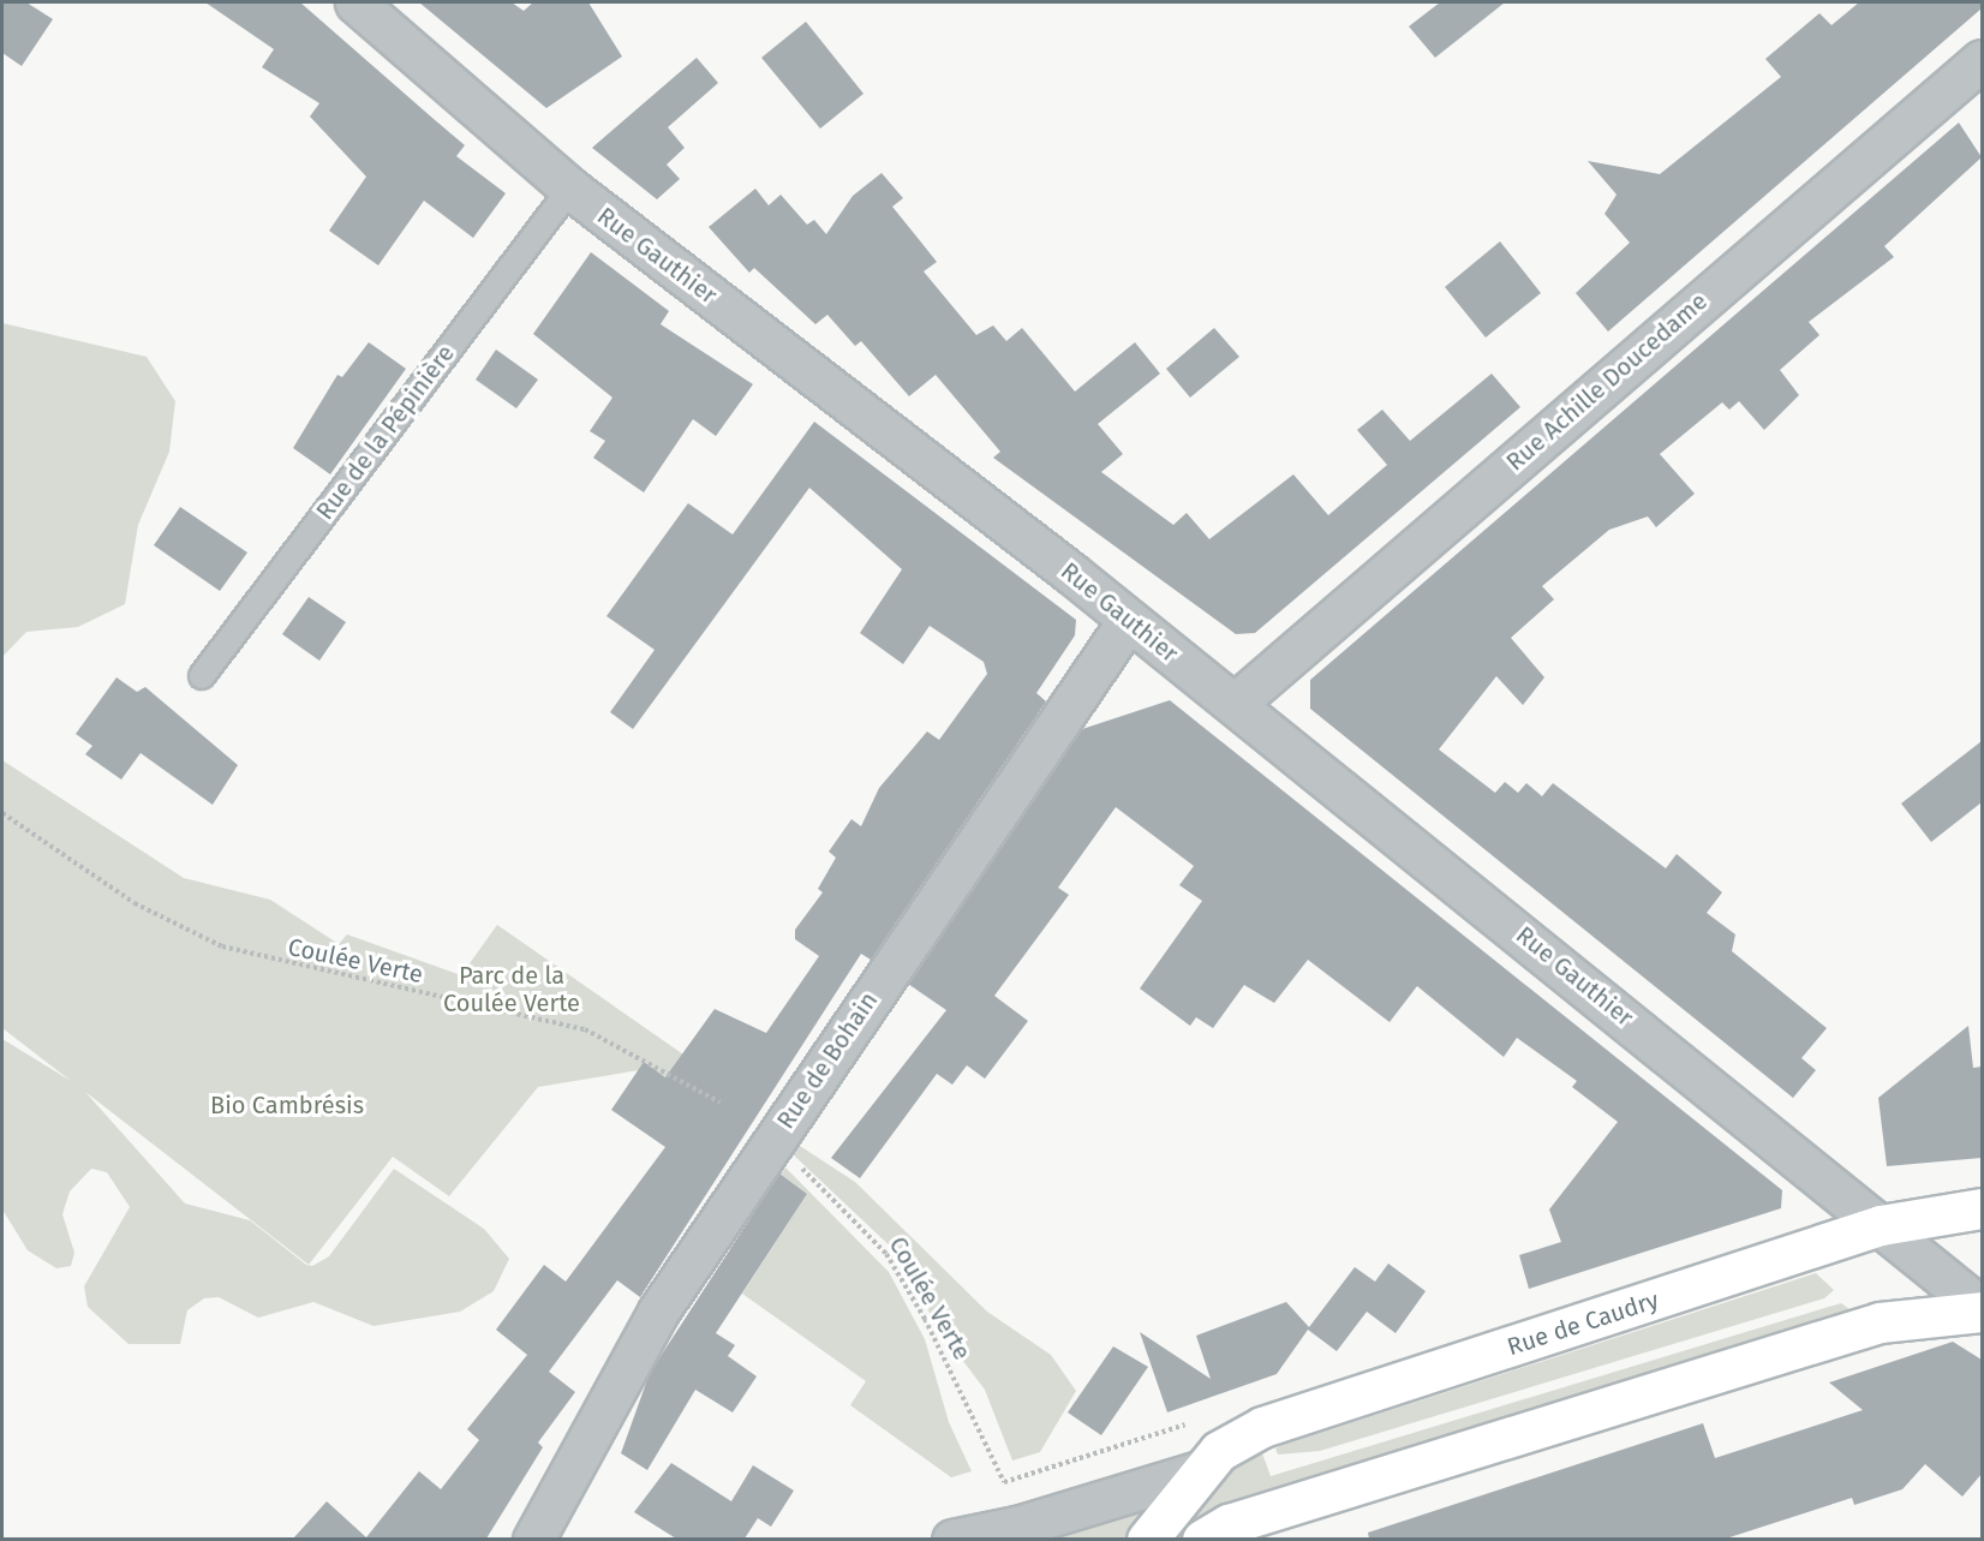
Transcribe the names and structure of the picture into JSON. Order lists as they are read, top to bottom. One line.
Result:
{"streets":{"main road":["Rue de Caudry"],"street":["Rue Gauthier","Rue Achille Doucedame","Rue de Bohain"],"lane":["Rue de la Pépinière"],"path":["Coulée Verte"]},"crossings":[["Rue Gauthier","Rue Achille Doucedame"],["Rue Gauthier","Rue de la Pépinière"],["Rue Gauthier","Rue de Bohain"],["Rue Gauthier","Rue de Caudry"]],"parks":["Parc de la Coulée Verte","Bio Cambrésis"]}
